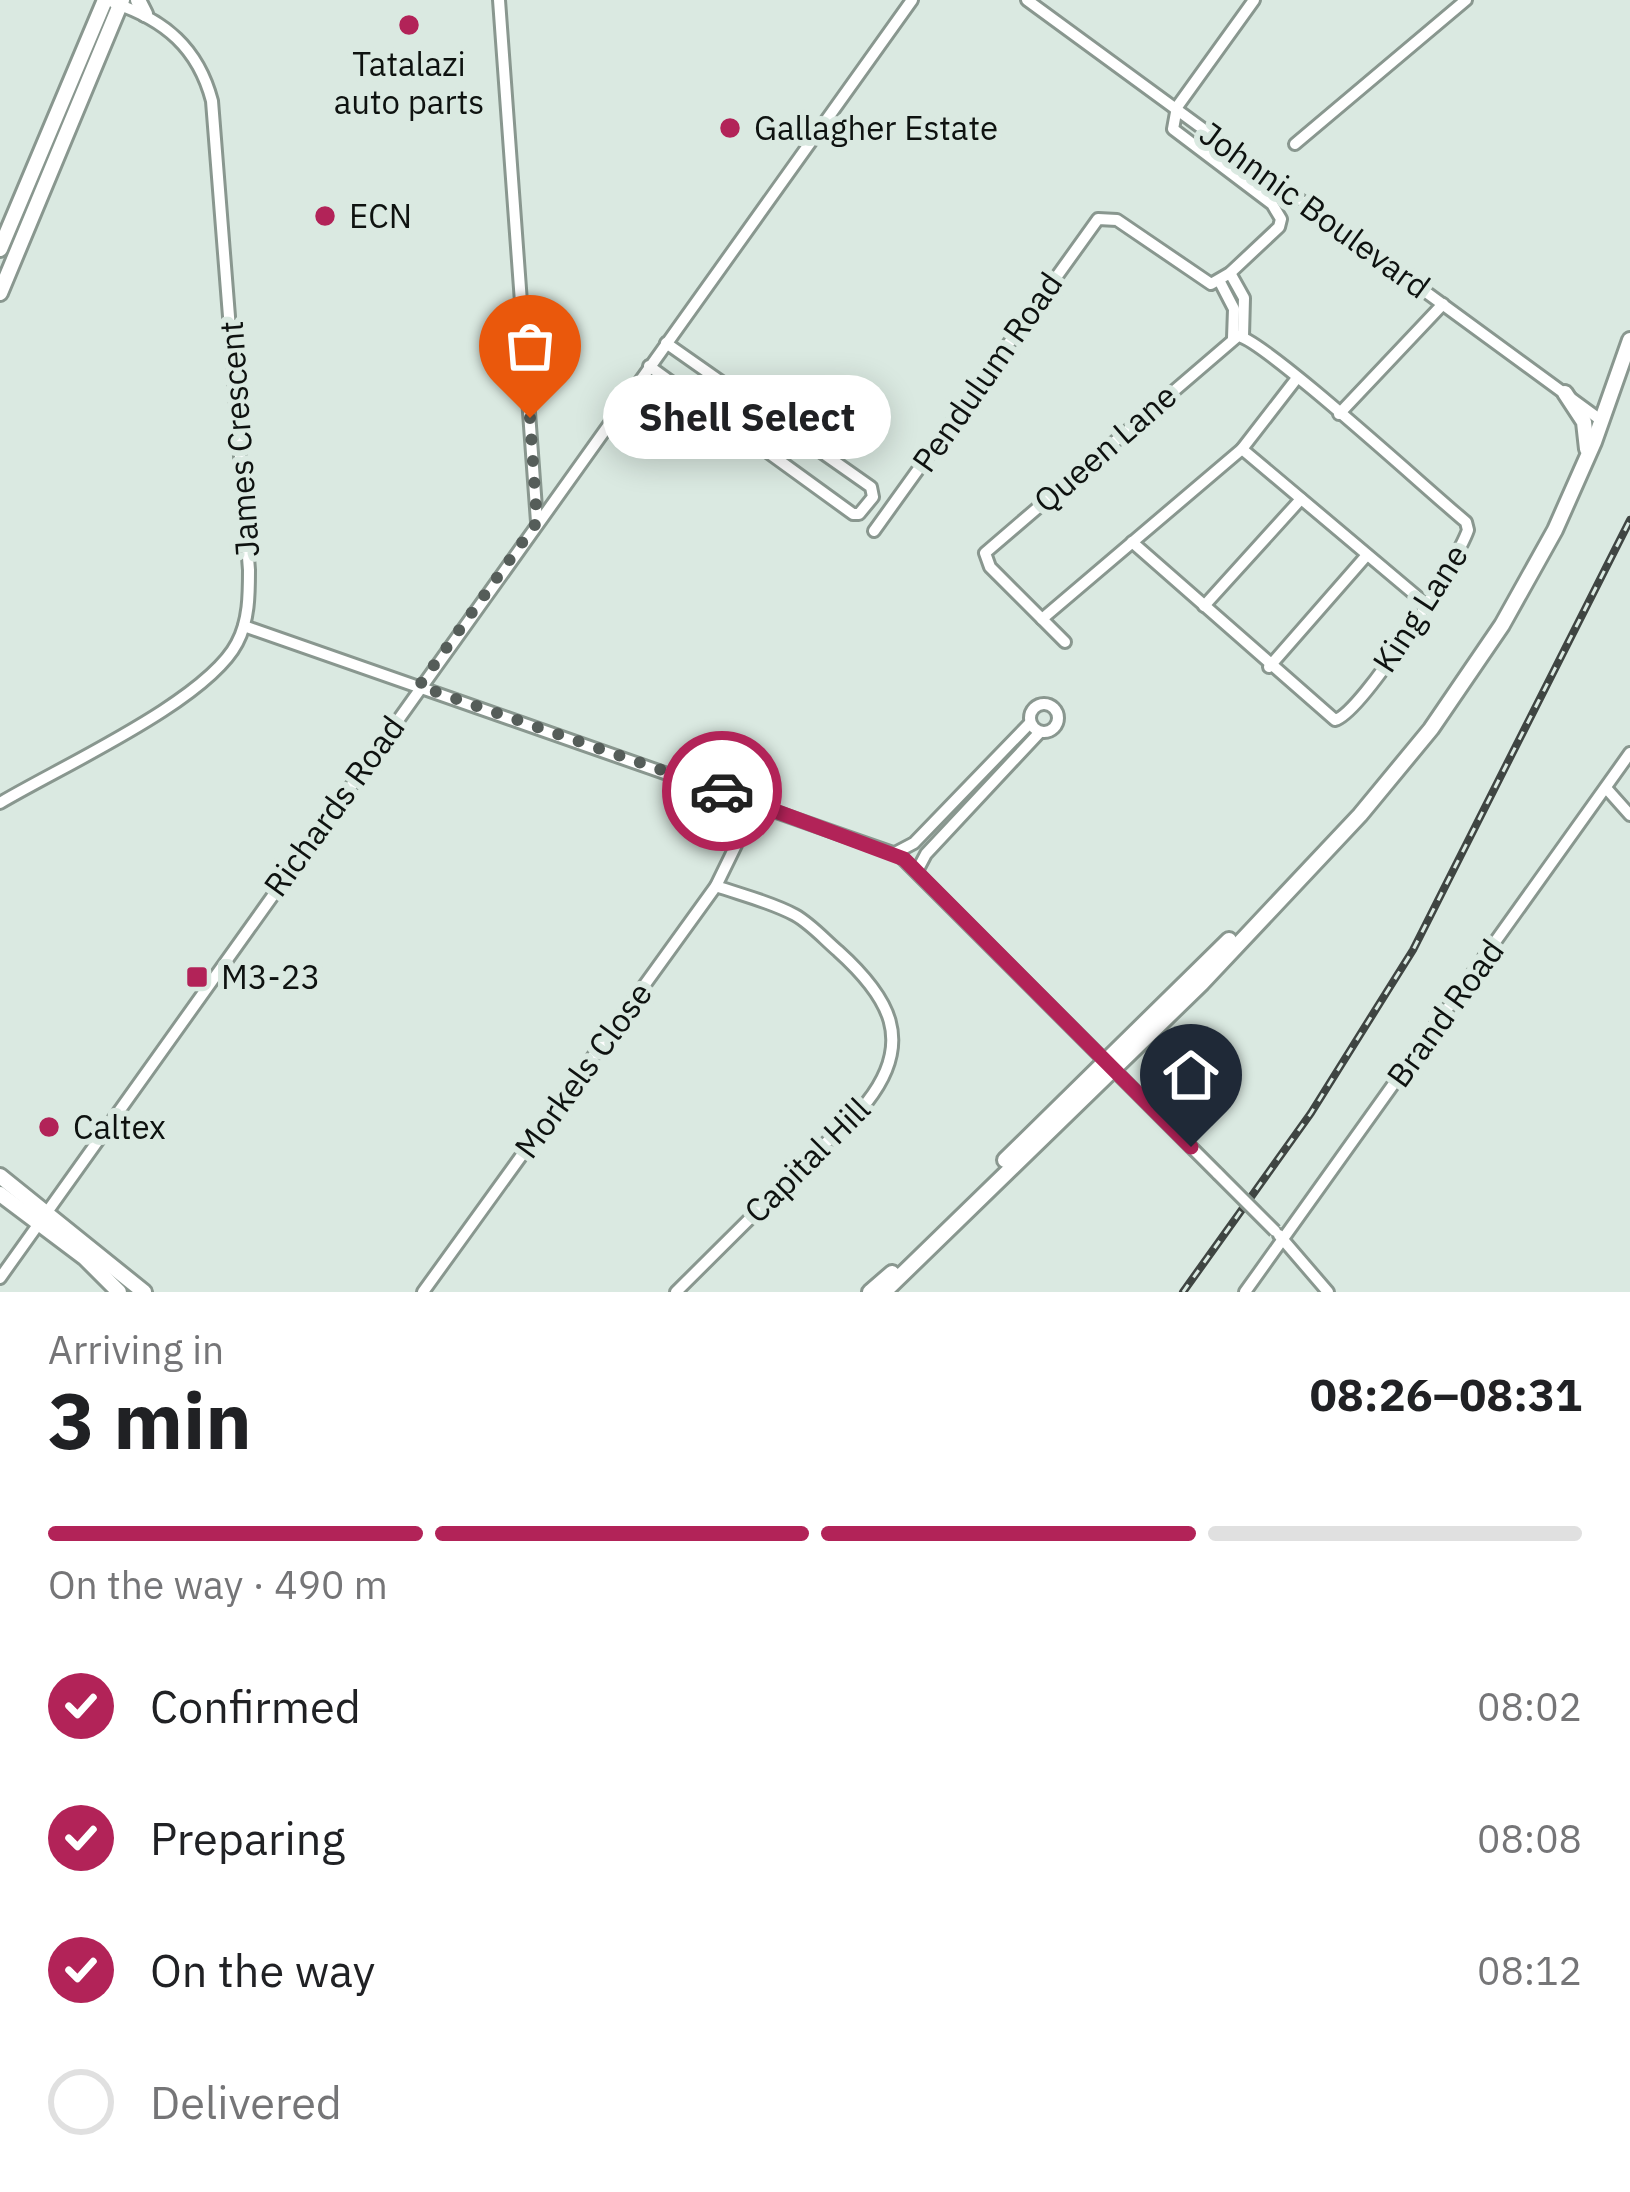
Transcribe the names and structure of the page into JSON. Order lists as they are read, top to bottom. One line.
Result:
{"streets":{"street":["Johnnic Boulevard","Pendulum Road","James Crescent","Queen Lane","King Lane","Richards Road","Brand Road","Morkels Close","Capital Hill"]},"crossings":[["Morkels Close","Capital Hill"]],"places":{"other":["Tatalazi auto parts","Gallagher Estate","ECN","Shell Select","Caltex"],"transit":["M3-23"]},"page":{"bubble":"Shell Select","heading":["3 min","Arriving in","08:26–08:31"],"bar":"On the way · 490 m","list":[["Confirmed","08:02"],["Preparing","08:08"],["On the way","08:12"],"Delivered"]}}
